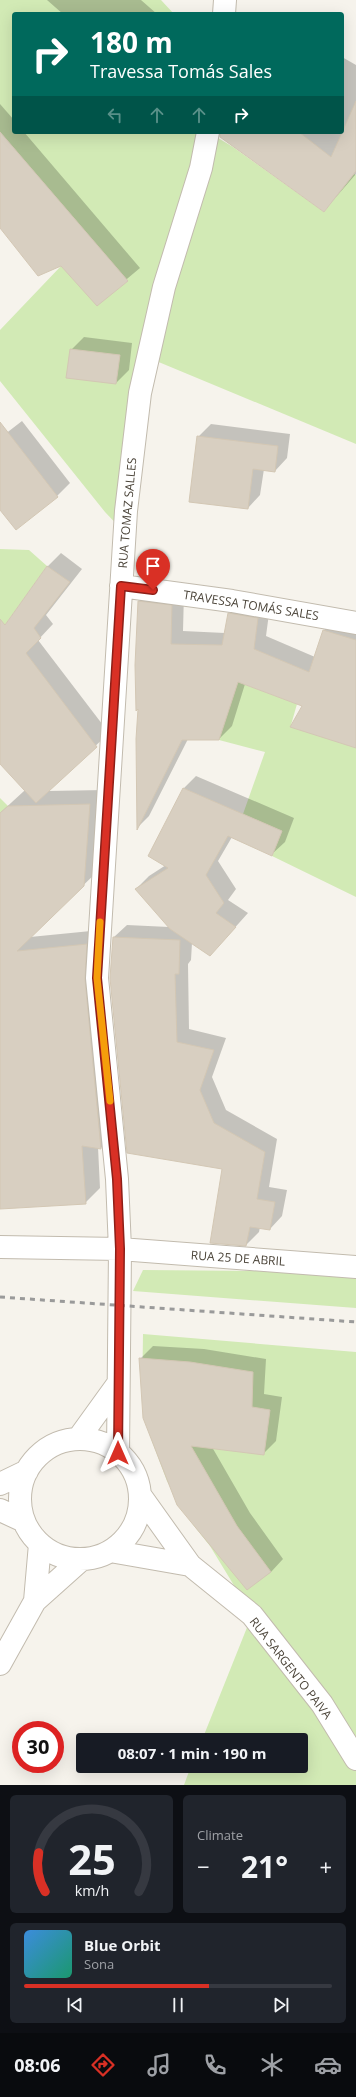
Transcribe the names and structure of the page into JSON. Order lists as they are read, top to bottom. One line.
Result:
{"streets":{"street":["RUA TOMAZ SALLES","TRAVESSA TOMÁS SALES","RUA 25 DE ABRIL","RUA SARGENTO PAIVA"]},"crossings":[["RUA TOMAZ SALLES","TRAVESSA TOMÁS SALES"],["RUA TOMAZ SALLES","RUA 25 DE ABRIL"],["RUA TOMAZ SALLES","RUA SARGENTO PAIVA"]],"page":{"turn":["180 m","Travessa Tomás Sales"],"limit":"30","trip":"08:07 · 1 min · 190 m","tile":"Climate","heat":["−","21°","+"],"song":["Blue Orbit","Sona"],"tabs":"08:06","gauge":["25","km/h"]}}
